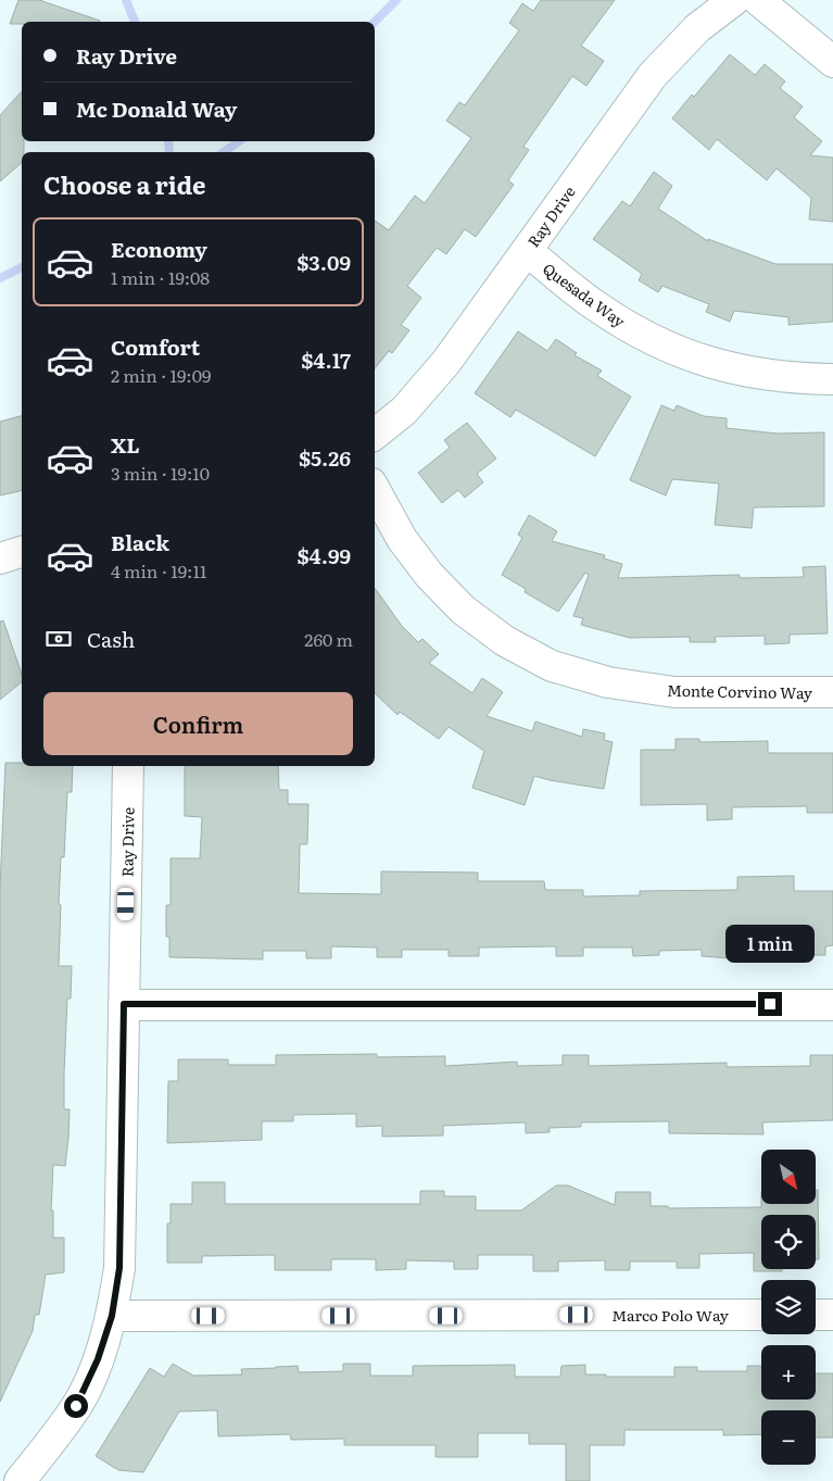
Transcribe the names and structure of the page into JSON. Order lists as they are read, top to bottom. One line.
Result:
{"streets":{"street":["Ray Drive","Quesada Way","Monte Corvino Way","Marco Polo Way"]},"crossings":[["Ray Drive","Quesada Way"],["Ray Drive","Marco Polo Way"]],"north":"bottom right","page":{"banner":["Ray Drive","Mc Donald Way"],"heading":"Choose a ride","list":[{"name":"Economy","note":"1 min · 19:08","value":"$3.09"},{"name":"Comfort","note":"2 min · 19:09","value":"$4.17"},{"name":"XL","note":"3 min · 19:10","value":"$5.26"},{"name":"Black","note":"4 min · 19:11","value":"$4.99"}],"pay":["Cash","260 m"],"buttons":"Confirm","bubble":"1 min","map_buttons":["+","−"]}}
